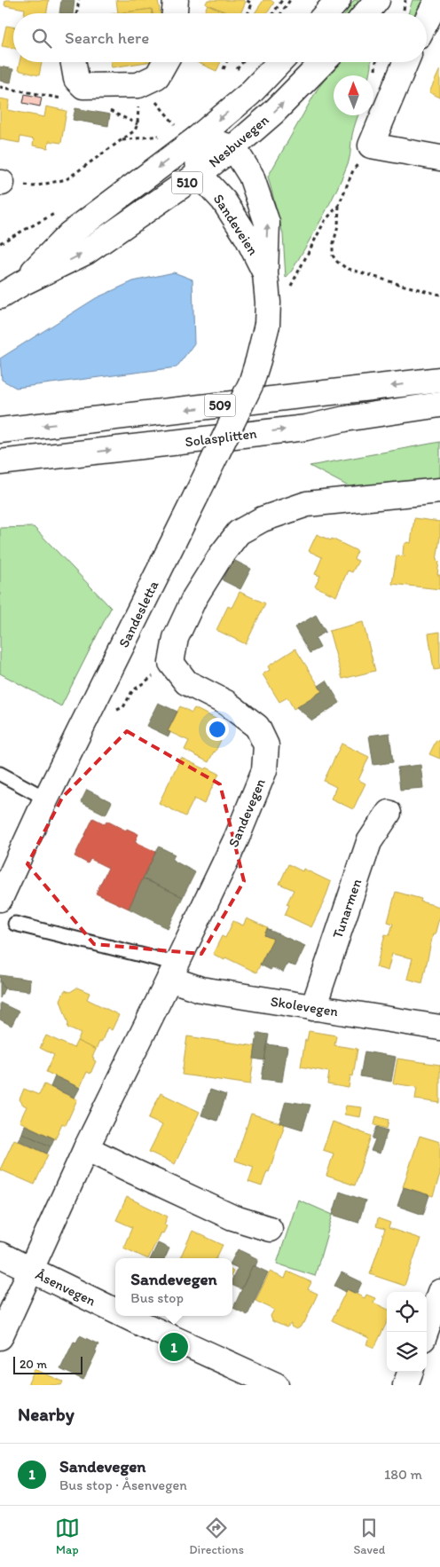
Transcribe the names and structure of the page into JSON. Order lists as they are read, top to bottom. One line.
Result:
{"streets":{"main road":["Nesbuvegen","510","Sandeveien","509","Solasplitten","Sandesletta","Sandevegen","Tunarmen","Skolevegen","Åsenvegen"]},"crossings":[["Nesbuvegen","Sandeveien"],["Sandeveien","Sandesletta"],["Sandevegen","Skolevegen"],["Sandevegen","Åsenvegen"],["Tunarmen","Skolevegen"]],"scale_bar":"20 m","north":"top","page":{"search":"Search here","popup":["Sandevegen","Bus stop"],"pins":"1","scale":"20 m","heading":"Nearby","list":[{"mark":"1","name":"Sandevegen","note":"Bus stop · Åsenvegen","value":"180 m"}],"nav":["Map","Directions","Saved"]}}
